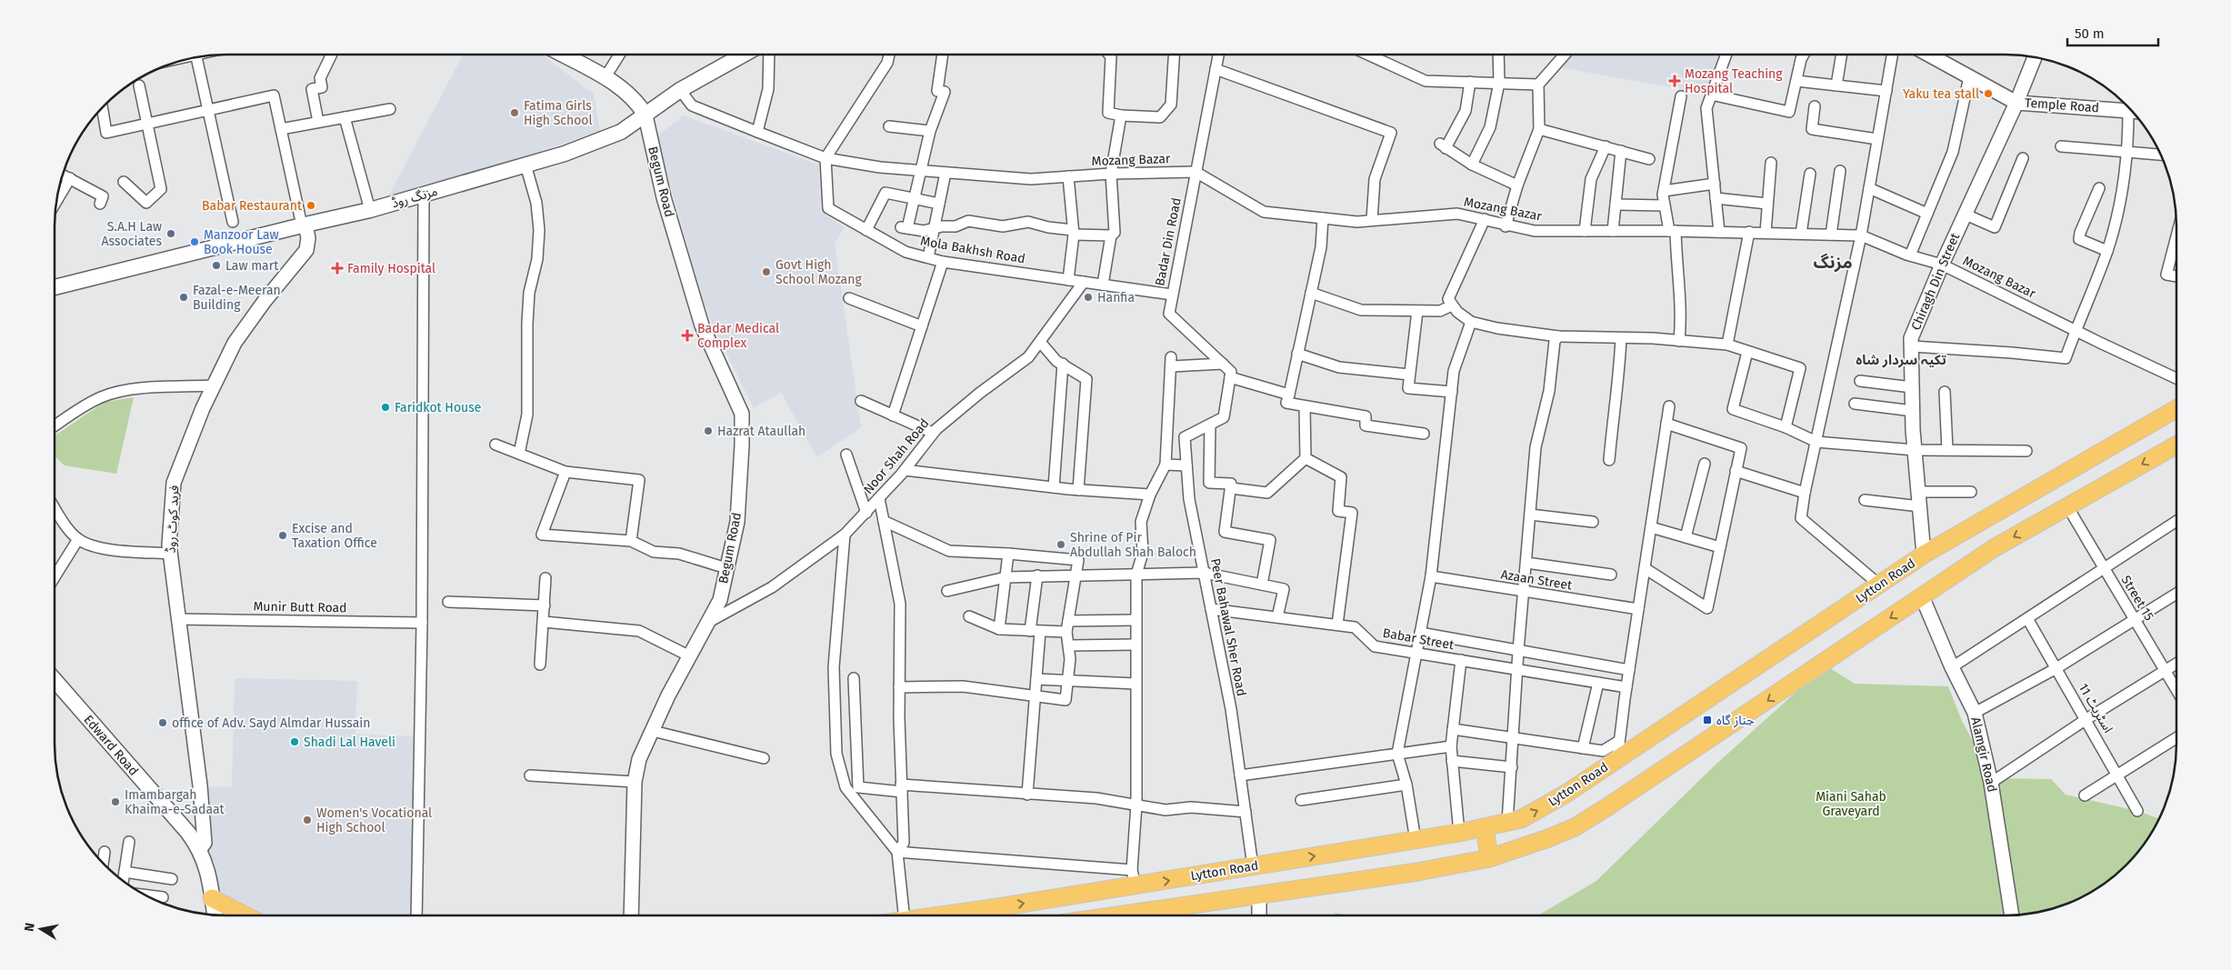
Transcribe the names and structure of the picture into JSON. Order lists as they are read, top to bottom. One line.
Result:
{"streets":{"main road":["مزنگ روڈ","Lytton Road","Edward Road"],"street":["Temple Road","Mozang Bazar","Begum Road","Badar Din Road","Mola Bakhsh Road","Chiragh Din Street","Noor Shah Road","فرید کوٹ روڈ","Azaan Street","Street 15","Munir Butt Road","Peer Bahawal Sher Road","Babar Street","اسٹریٹ 11","Alamgir Road"]},"crossings":[["Temple Road","Chiragh Din Street"],["Mozang Bazar","مزنگ روڈ"],["Mozang Bazar","Badar Din Road"],["Mozang Bazar","Mola Bakhsh Road"],["Mozang Bazar","Chiragh Din Street"],["Begum Road","مزنگ روڈ"],["Begum Road","Noor Shah Road"],["مزنگ روڈ","فرید کوٹ روڈ"],["Badar Din Road","Mola Bakhsh Road"],["Badar Din Road","Peer Bahawal Sher Road"],["Mola Bakhsh Road","Noor Shah Road"],["Chiragh Din Street","Lytton Road"],["فرید کوٹ روڈ","Munir Butt Road"],["فرید کوٹ روڈ","Edward Road"],["Lytton Road","Peer Bahawal Sher Road"],["Peer Bahawal Sher Road","Babar Street"]],"districts":["مزنگ","تکیہ سردار شاہ"],"parks":["Miani Sahab Graveyard"],"places":{"health":["Mozang Teaching Hospital","Family Hospital","Badar Medical Complex"],"other":["Yaku tea stall","Fatima Girls High School","Babar Restaurant","S.A.H Law Associates","Manzoor Law Book House","Law mart","Govt High School Mozang","Fazal-e-Meeran Building","Hanfia","Faridkot House","Hazrat Ataullah","Excise and Taxation Office","Shrine of Pir Abdullah Shah Baloch","office of Adv. Sayd Almdar Hussain","Shadi Lal Haveli","Imambargah Khaima-e-Sadaat","Women's Vocational High School"],"transit":["جناز گاہ"]},"scale_bar":"50 m","north":"left"}
